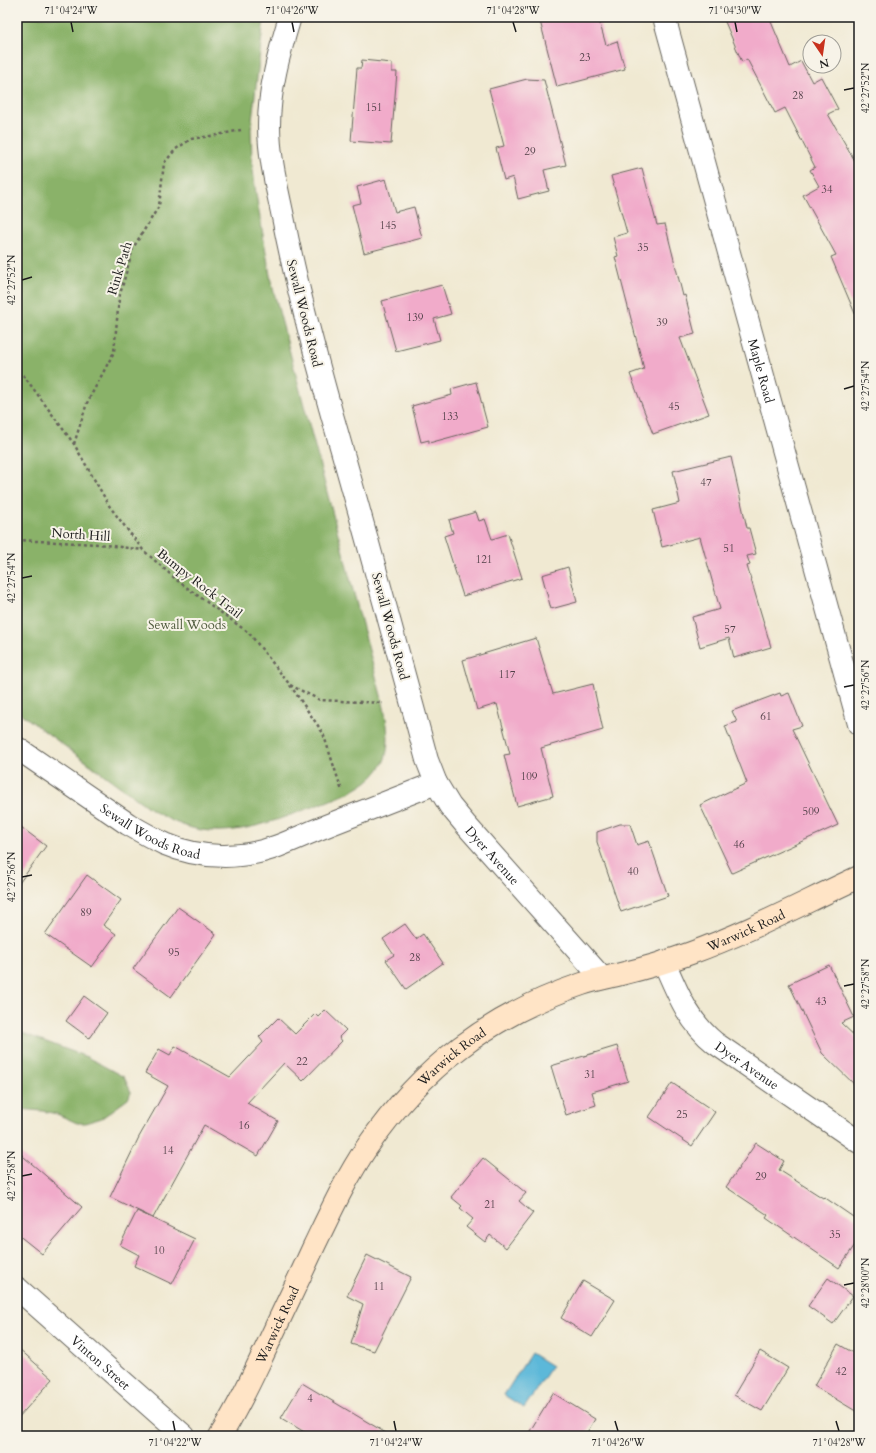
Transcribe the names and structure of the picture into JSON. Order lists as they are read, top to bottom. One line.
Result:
{"streets":{"main road":["Warwick Road"],"street":["Sewall Woods Road","Maple Road","Dyer Avenue","Vinton Street"],"path":["Rink Path","North Hill","Bumpy Rock Trail"]},"crossings":[["Rink Path","Sewall Woods Road"],["Rink Path","Bumpy Rock Trail"],["Sewall Woods Road","Bumpy Rock Trail"],["Sewall Woods Road","Dyer Avenue"],["North Hill","Bumpy Rock Trail"],["Dyer Avenue","Warwick Road"]],"parks":["Sewall Woods"],"house_numbers":["23","28","151","29","34","145","35","139","39","45","133","47","51","121","57","117","61","109","509","46","40","89","95","28","43","22","31","25","16","14","29","21","35","10","11","42","4"],"north":"bottom","coordinates":["71°04'24\"W","71°04'26\"W","71°04'28\"W","71°04'30\"W","42°27'52\"N","42°27'54\"N","42°27'56\"N","42°27'58\"N","42°28'00\"N","71°04'22\"W"]}
